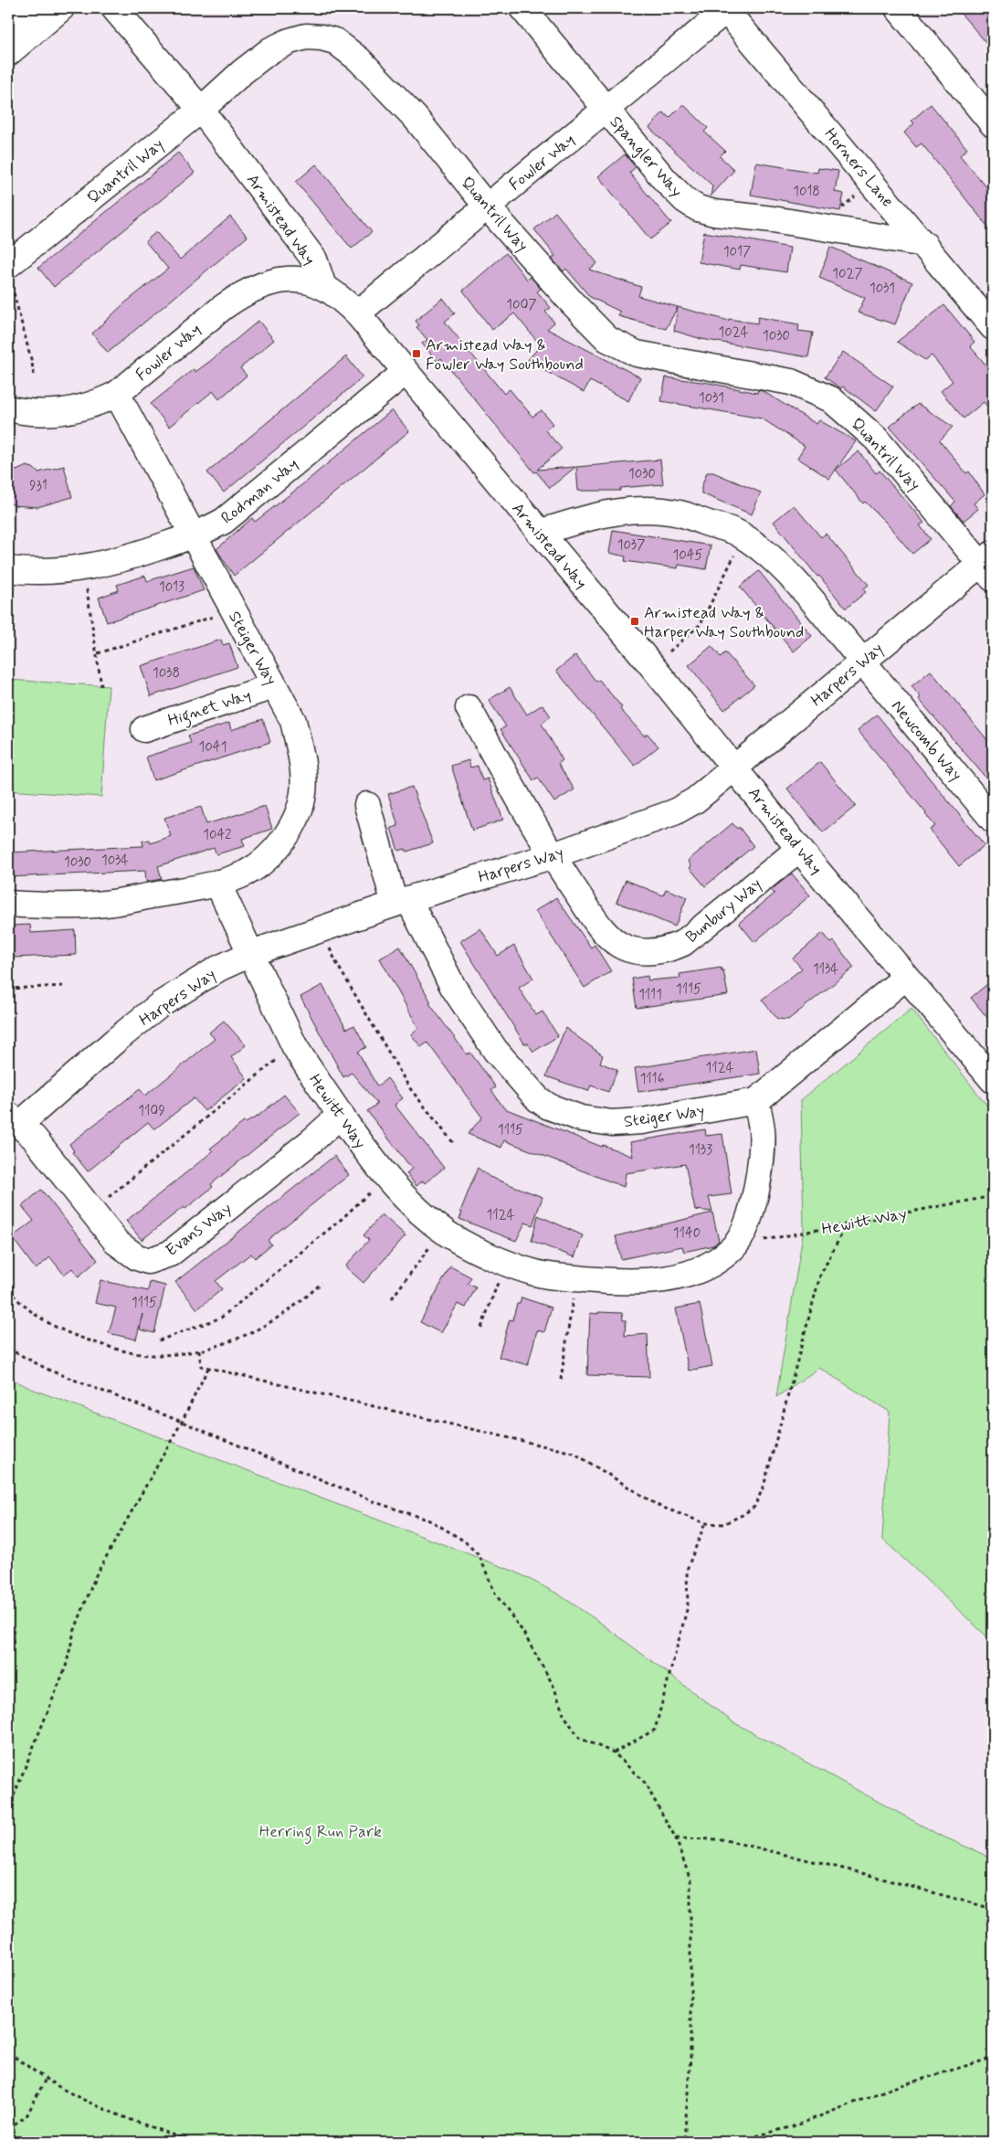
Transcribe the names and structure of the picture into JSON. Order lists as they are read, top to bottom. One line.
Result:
{"streets":{"street":["Spangler Way","Fowler Way","Horners Lane","Quantril Way","Armistead Way","Rodman Way","Steiger Way","Harpers Way","Hignet Way","Newcomb Way","Bunbury Way","Hewitt Way","Evans Way"]},"crossings":[["Spangler Way","Fowler Way"],["Spangler Way","Horners Lane"],["Fowler Way","Horners Lane"],["Fowler Way","Quantril Way"],["Fowler Way","Armistead Way"],["Fowler Way","Steiger Way"],["Quantril Way","Armistead Way"],["Quantril Way","Harpers Way"],["Armistead Way","Rodman Way"],["Armistead Way","Steiger Way"],["Armistead Way","Harpers Way"],["Armistead Way","Newcomb Way"],["Armistead Way","Bunbury Way"],["Rodman Way","Steiger Way"],["Steiger Way","Harpers Way"],["Steiger Way","Hignet Way"],["Steiger Way","Hewitt Way"],["Harpers Way","Newcomb Way"],["Harpers Way","Bunbury Way"],["Harpers Way","Hewitt Way"],["Harpers Way","Evans Way"],["Hewitt Way","Evans Way"]],"parks":["Herring Run Park"],"places":{"transit":["Armistead Way & Fowler Way Southbound","Armistead Way & Harper Way Southbound"]},"house_numbers":["1018","1017","1027","1031","1007","1024","1030","1031","1030","931","1037","1045","1013","1038","1041","1042","1034","1030","1134","1115","1111","1124","1116","1109","1115","1133","1124","1140","1115"]}
